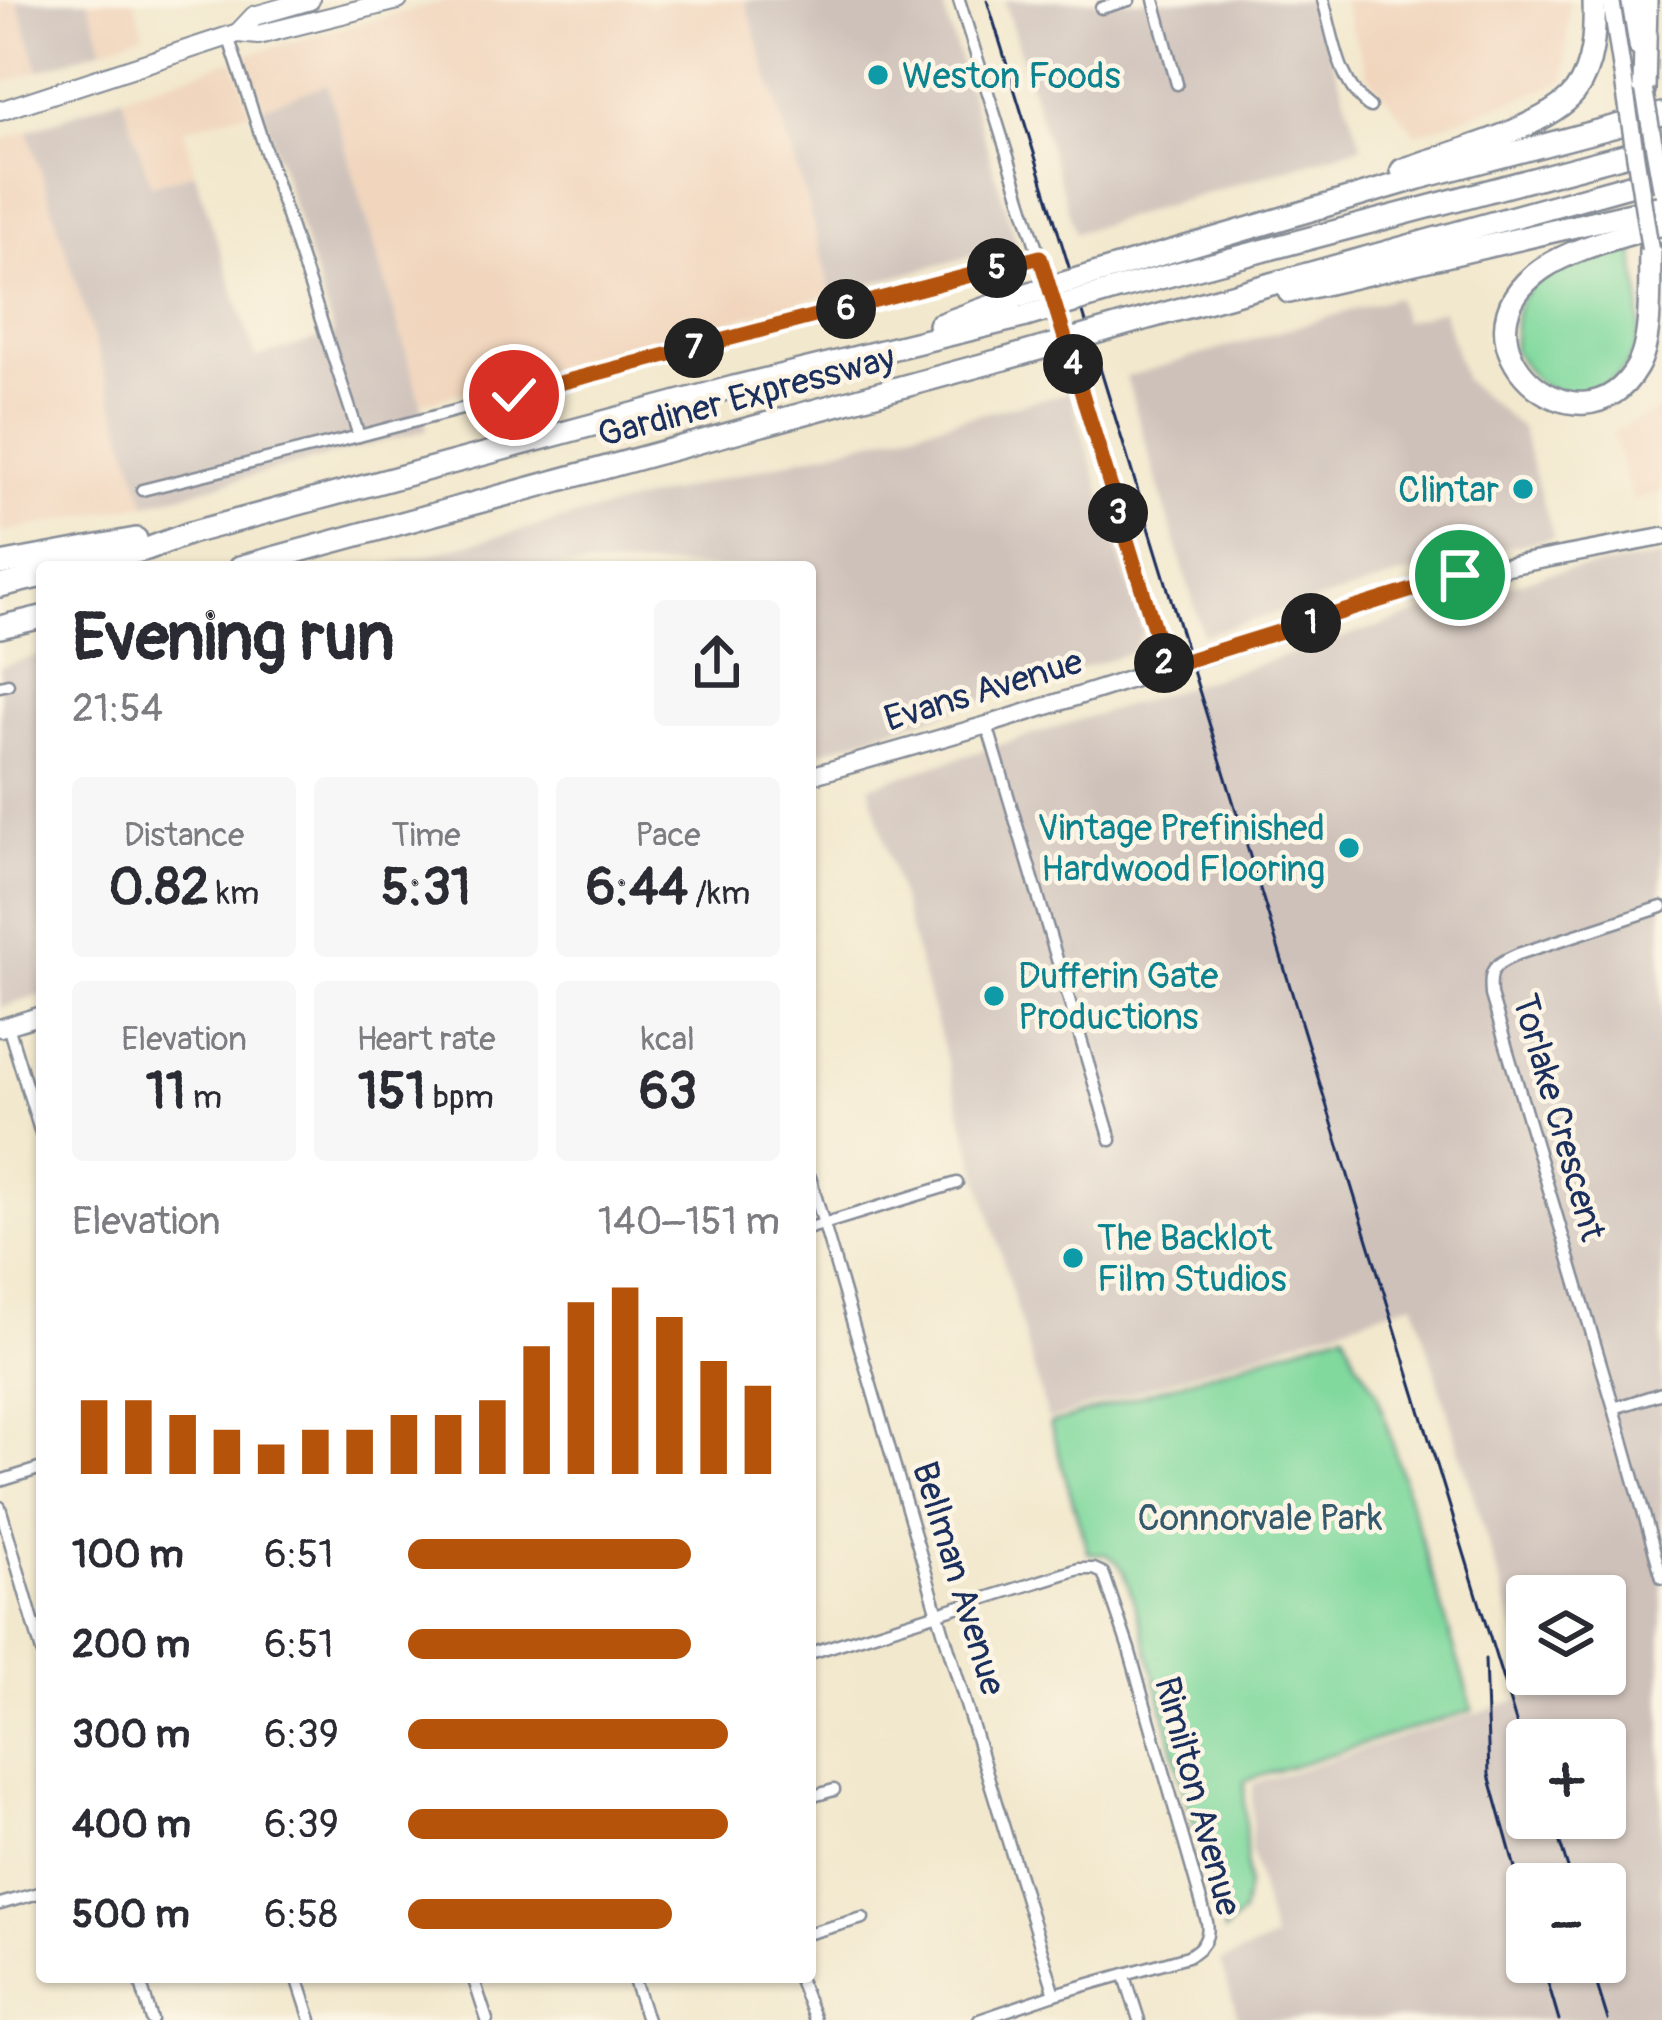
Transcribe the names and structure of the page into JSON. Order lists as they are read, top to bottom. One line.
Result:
{"streets":{"highway":["Gardiner Expressway"],"main road":["Evans Avenue"],"street":["Torlake Crescent","Bellman Avenue","Rimilton Avenue"]},"crossings":[["Bellman Avenue","Rimilton Avenue"]],"parks":["Connorvale Park"],"places":["Weston Foods","Clintar","Vintage Prefinished Hardwood Flooring","Dufferin Gate Productions","The Backlot Film Studios"],"page":{"pins":["5","6","7","4","3","1","2"],"heading":["Evening run","21:54"],"stats":[["Distance","0.82 km"],["Time","5:31"],["Pace","6:44 /km"],["Elevation","11 m"],["Heart rate","151 bpm"],["kcal","63"]],"chart":["Elevation","140–151 m"],"list":[{"name":"100 m","note":"6:51"},{"name":"200 m","note":"6:51"},{"name":"300 m","note":"6:39"},{"name":"400 m","note":"6:39"},{"name":"500 m","note":"6:58"}],"map_buttons":["+","−"]}}
